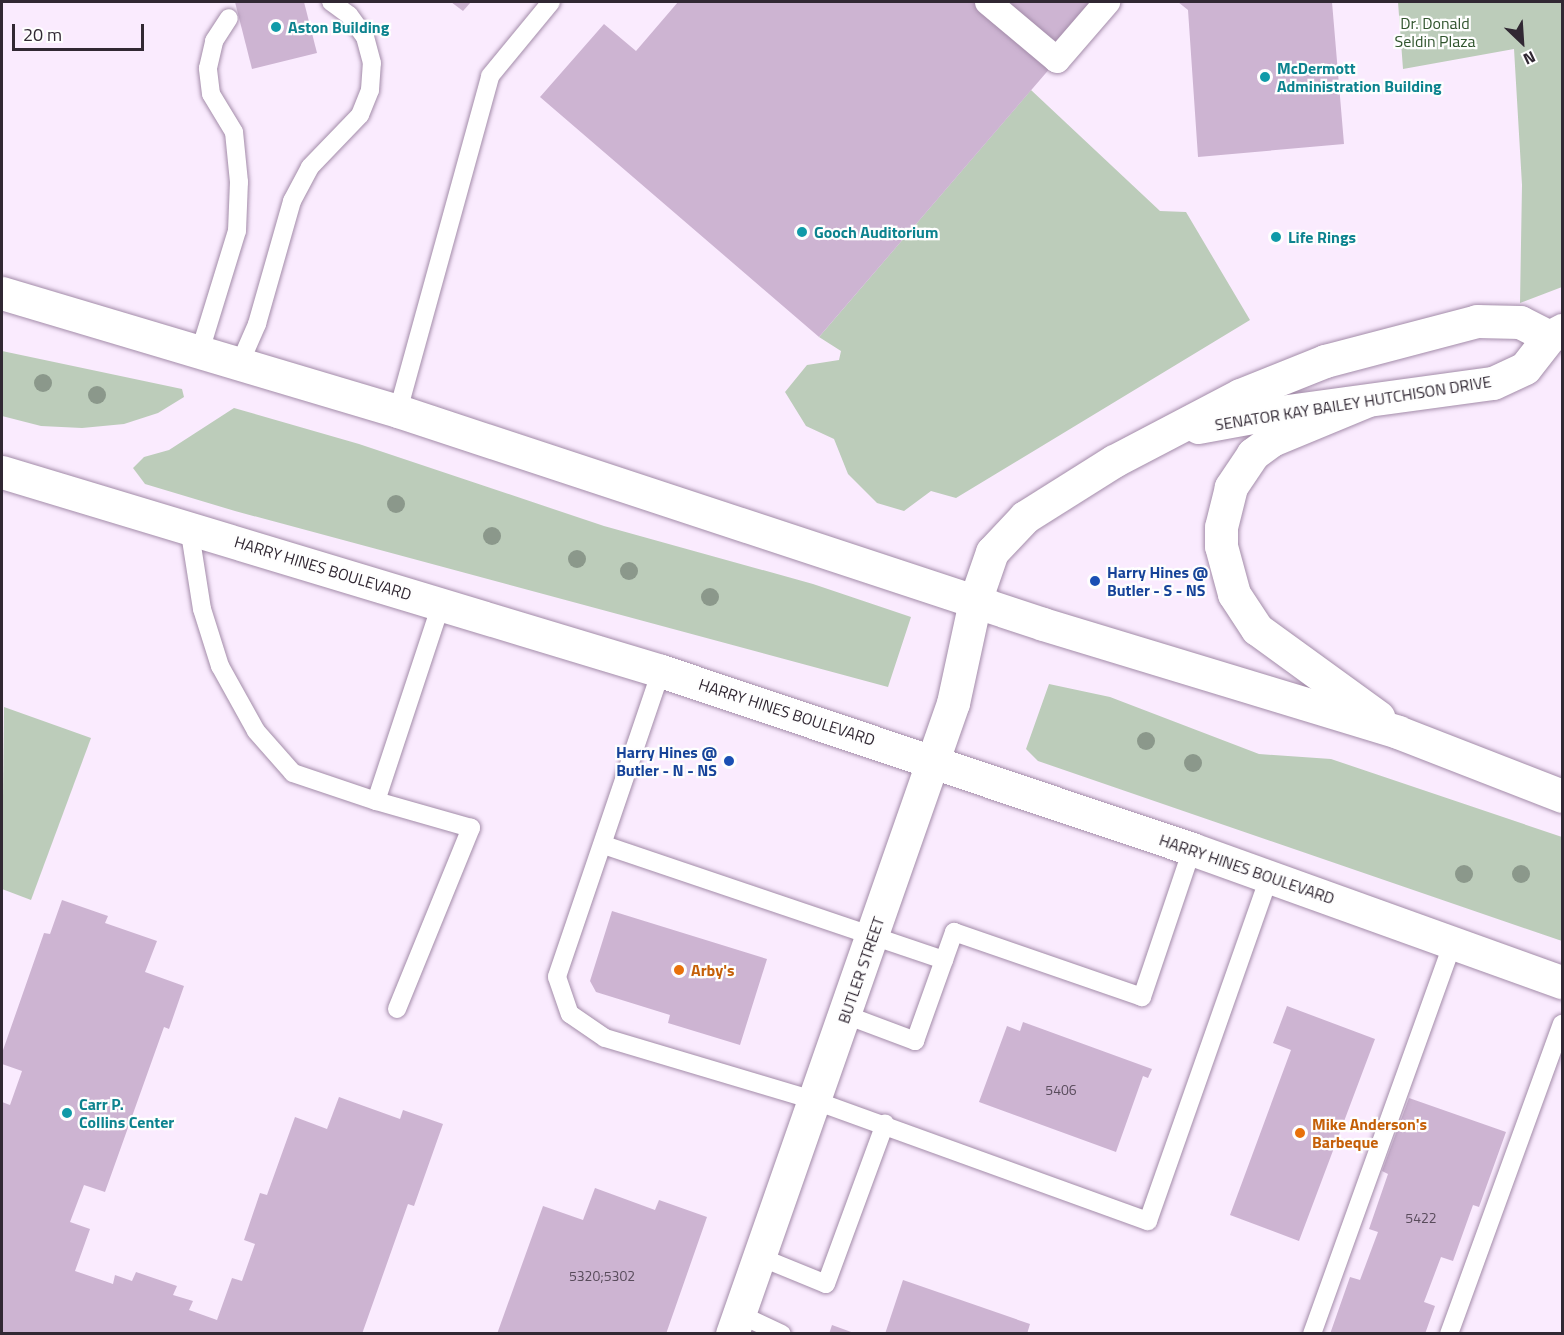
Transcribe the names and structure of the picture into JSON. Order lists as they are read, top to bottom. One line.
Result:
{"streets":{"main road":["SENATOR KAY BAILEY HUTCHISON DRIVE","HARRY HINES BOULEVARD","BUTLER STREET"]},"crossings":[["SENATOR KAY BAILEY HUTCHISON DRIVE","BUTLER STREET"],["HARRY HINES BOULEVARD","BUTLER STREET"]],"parks":["Dr. Donald Seldin Plaza"],"places":["Aston Building","McDermott Administration Building","Gooch Auditorium","Life Rings","Harry Hines @ Butler - S - NS","Harry Hines @ Butler - N - NS","Arby's","Carr P. Collins Center","Mike Anderson's Barbeque"],"house_numbers":["5406","5422","5320;5302"],"scale_bar":"20 m","north":"bottom right"}
